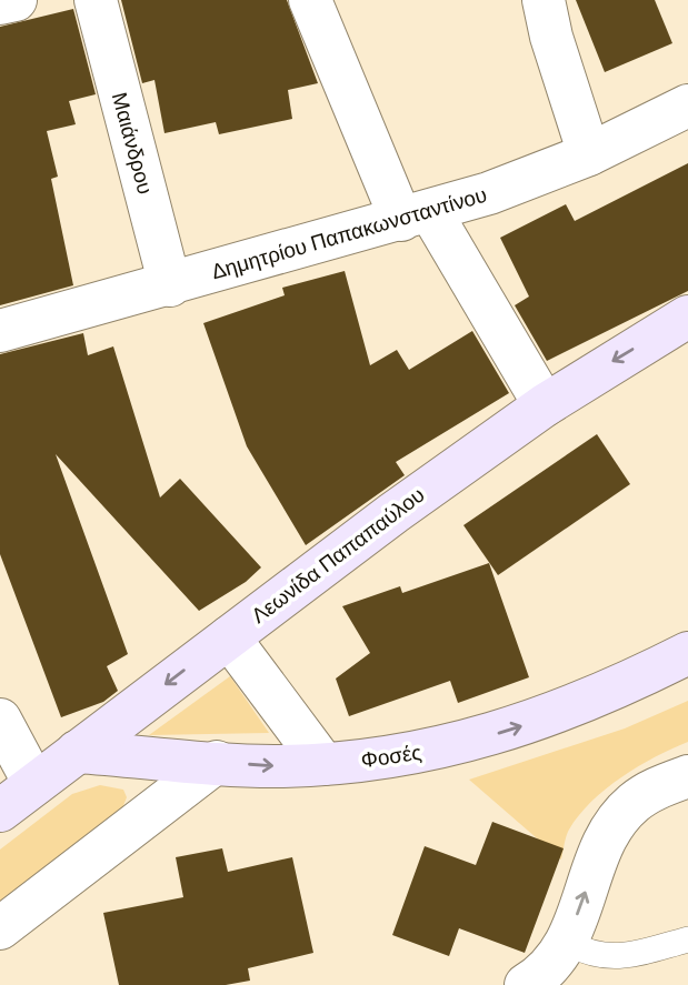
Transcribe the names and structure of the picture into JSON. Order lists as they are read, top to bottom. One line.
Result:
{"streets":{"main road":["Λεωνίδα Παπαπαύλου","Φοσές"],"street":["Μαιάνδρου","Δημητρίου Παπακωνσταντίνου"]},"crossings":[["Μαιάνδρου","Δημητρίου Παπακωνσταντίνου"],["Λεωνίδα Παπαπαύλου","Φοσές"]],"one_way":["Λεωνίδα Παπαπαύλου","Φοσές"]}
